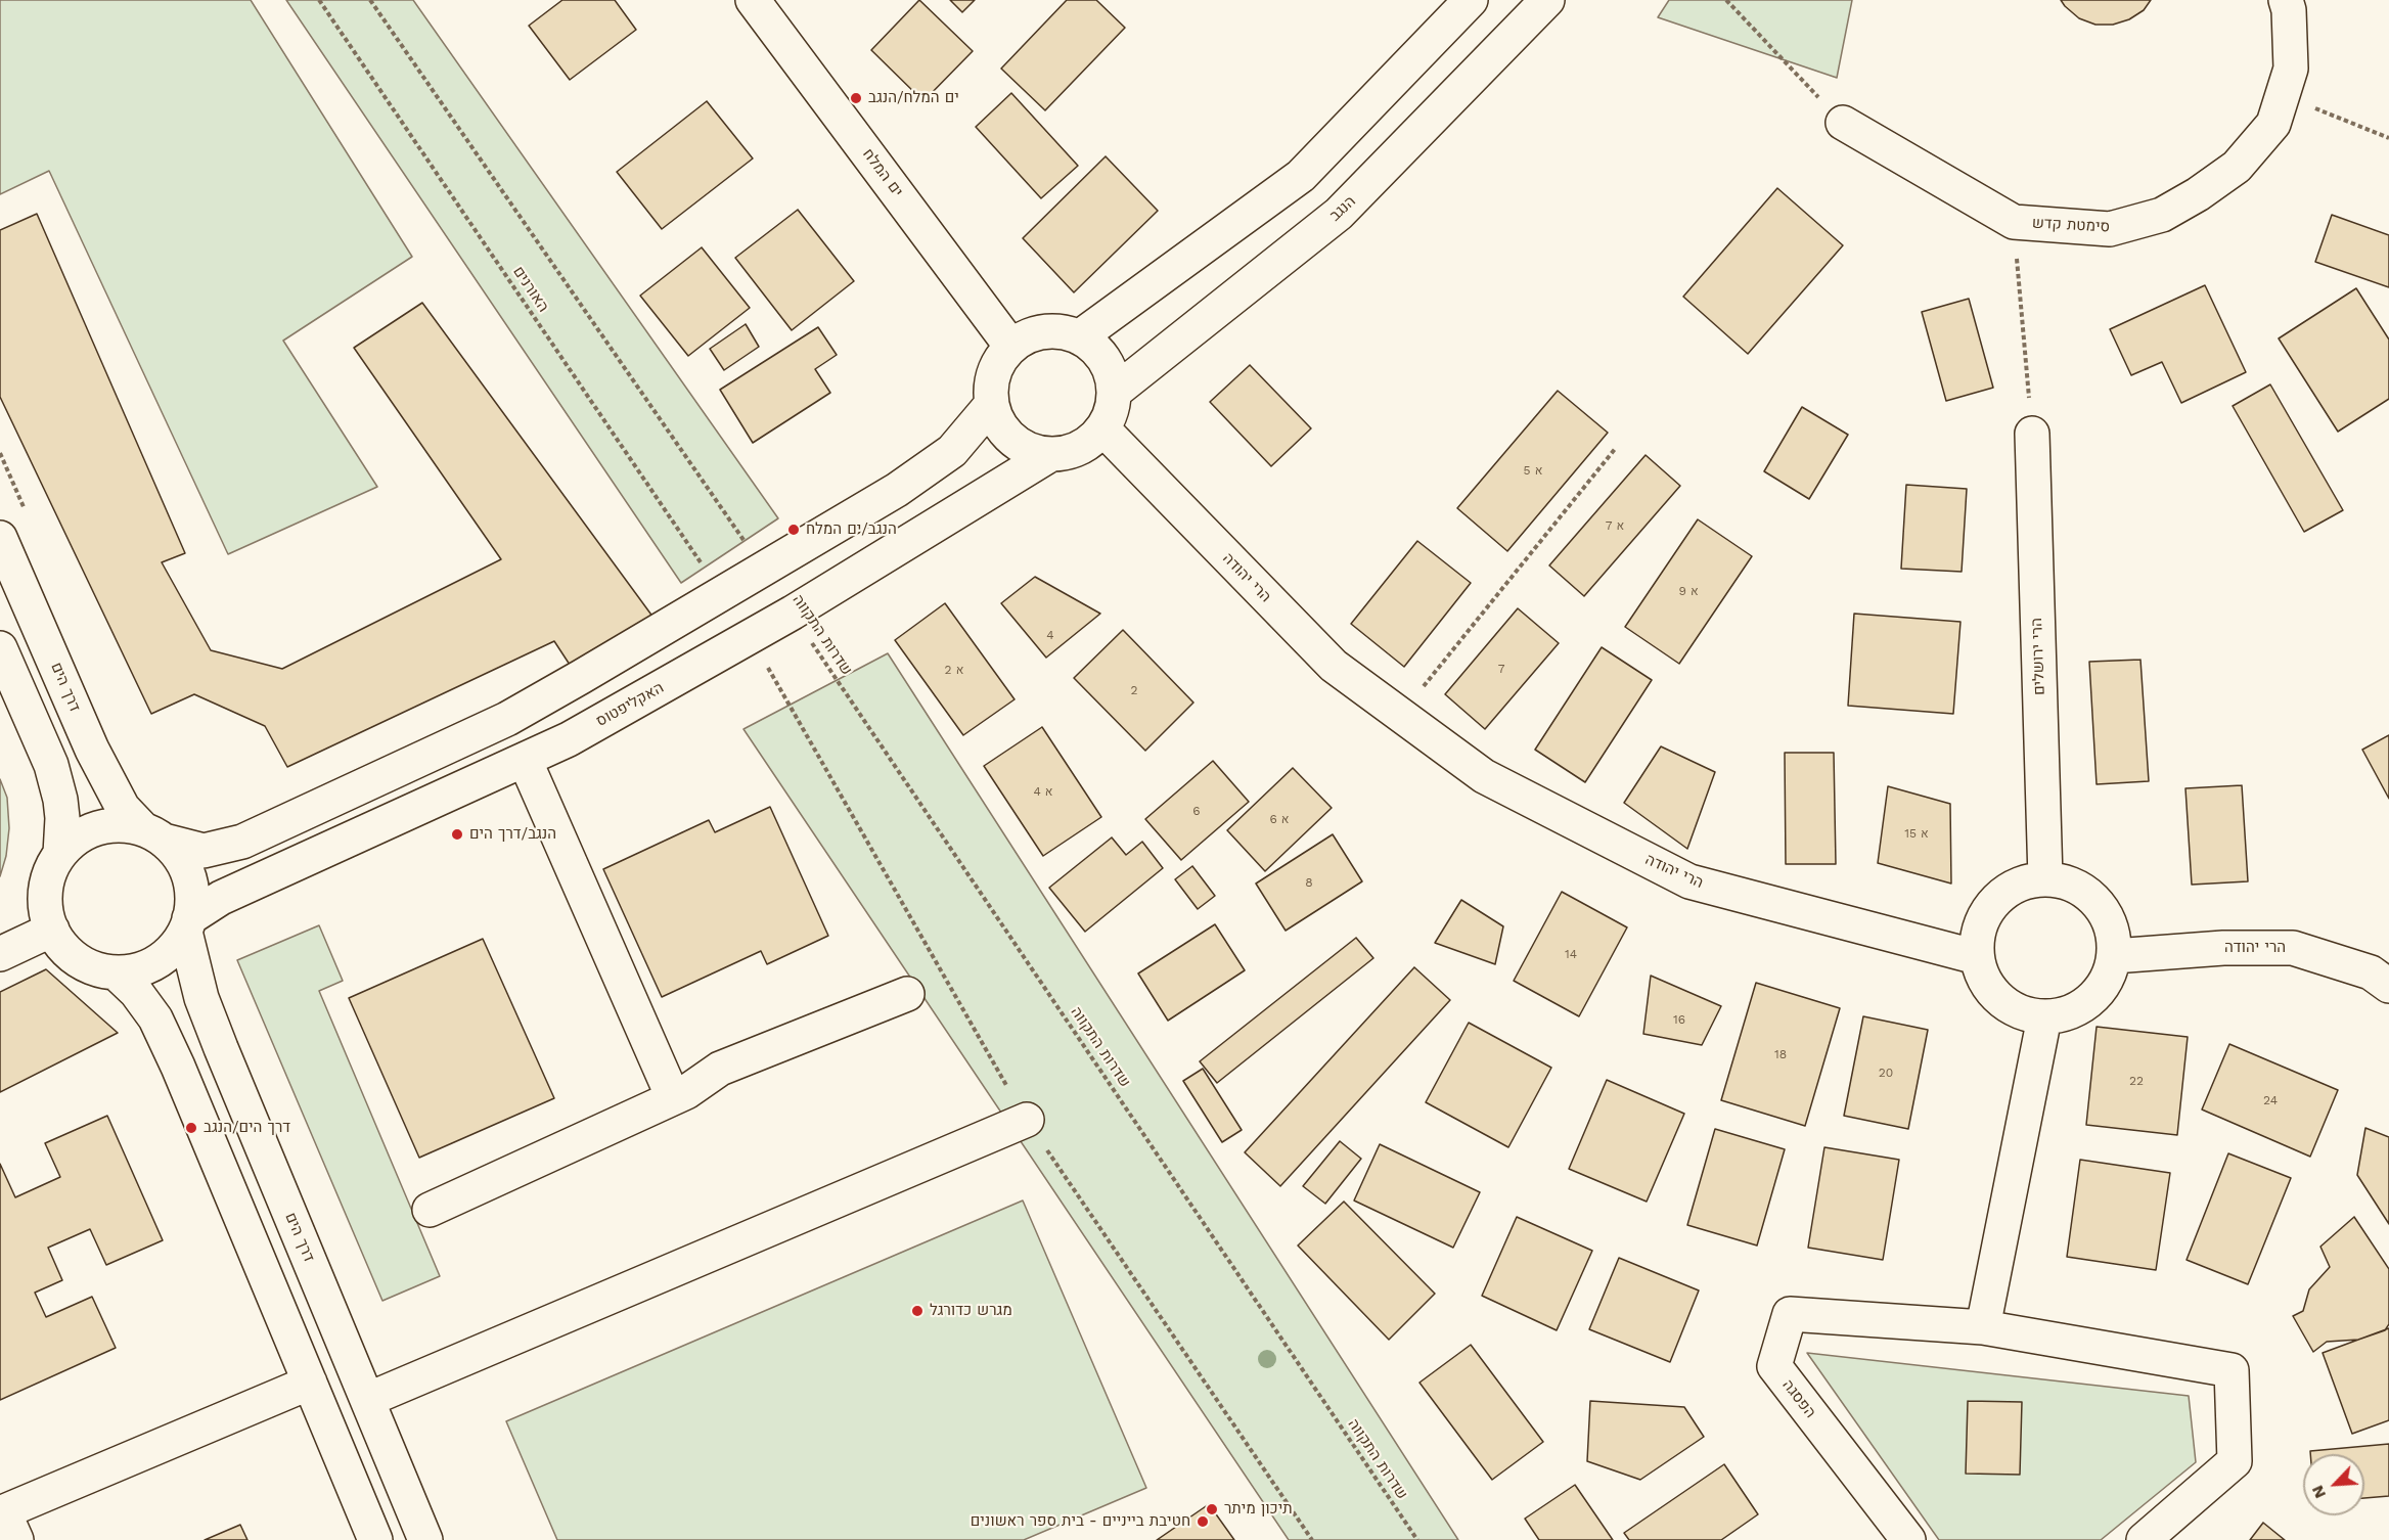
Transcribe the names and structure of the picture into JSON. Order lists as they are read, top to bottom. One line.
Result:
{"streets":{"street":["ים המלח","הנגב","סימטת קדש","הרי יהודה","הרי ירושלים","דרך הים","האקליפטוס","הפסגה"],"path":["האורנים","שדרות התקווה"]},"crossings":[["ים המלח","הנגב"],["ים המלח","הרי יהודה"],["ים המלח","האקליפטוס"],["הנגב","הרי יהודה"],["הנגב","האקליפטוס"],["הרי יהודה","הרי ירושלים"],["הרי יהודה","האקליפטוס"],["שדרות התקווה","האקליפטוס"],["דרך הים","האקליפטוס"]],"places":["ים המלח/הנגב","הנגב/ים המלח","הנגב/דרך הים","דרך הים/הנגב","מגרש כדורגל","תיכון מיתר","חטיבת בייניים - בית ספר ראשונים"],"house_numbers":["5 א","7 א","9 א","4","7","2 א","2","4 א","6","6 א","15 א","8","14","16","18","20","22","24"],"north":"bottom left"}
